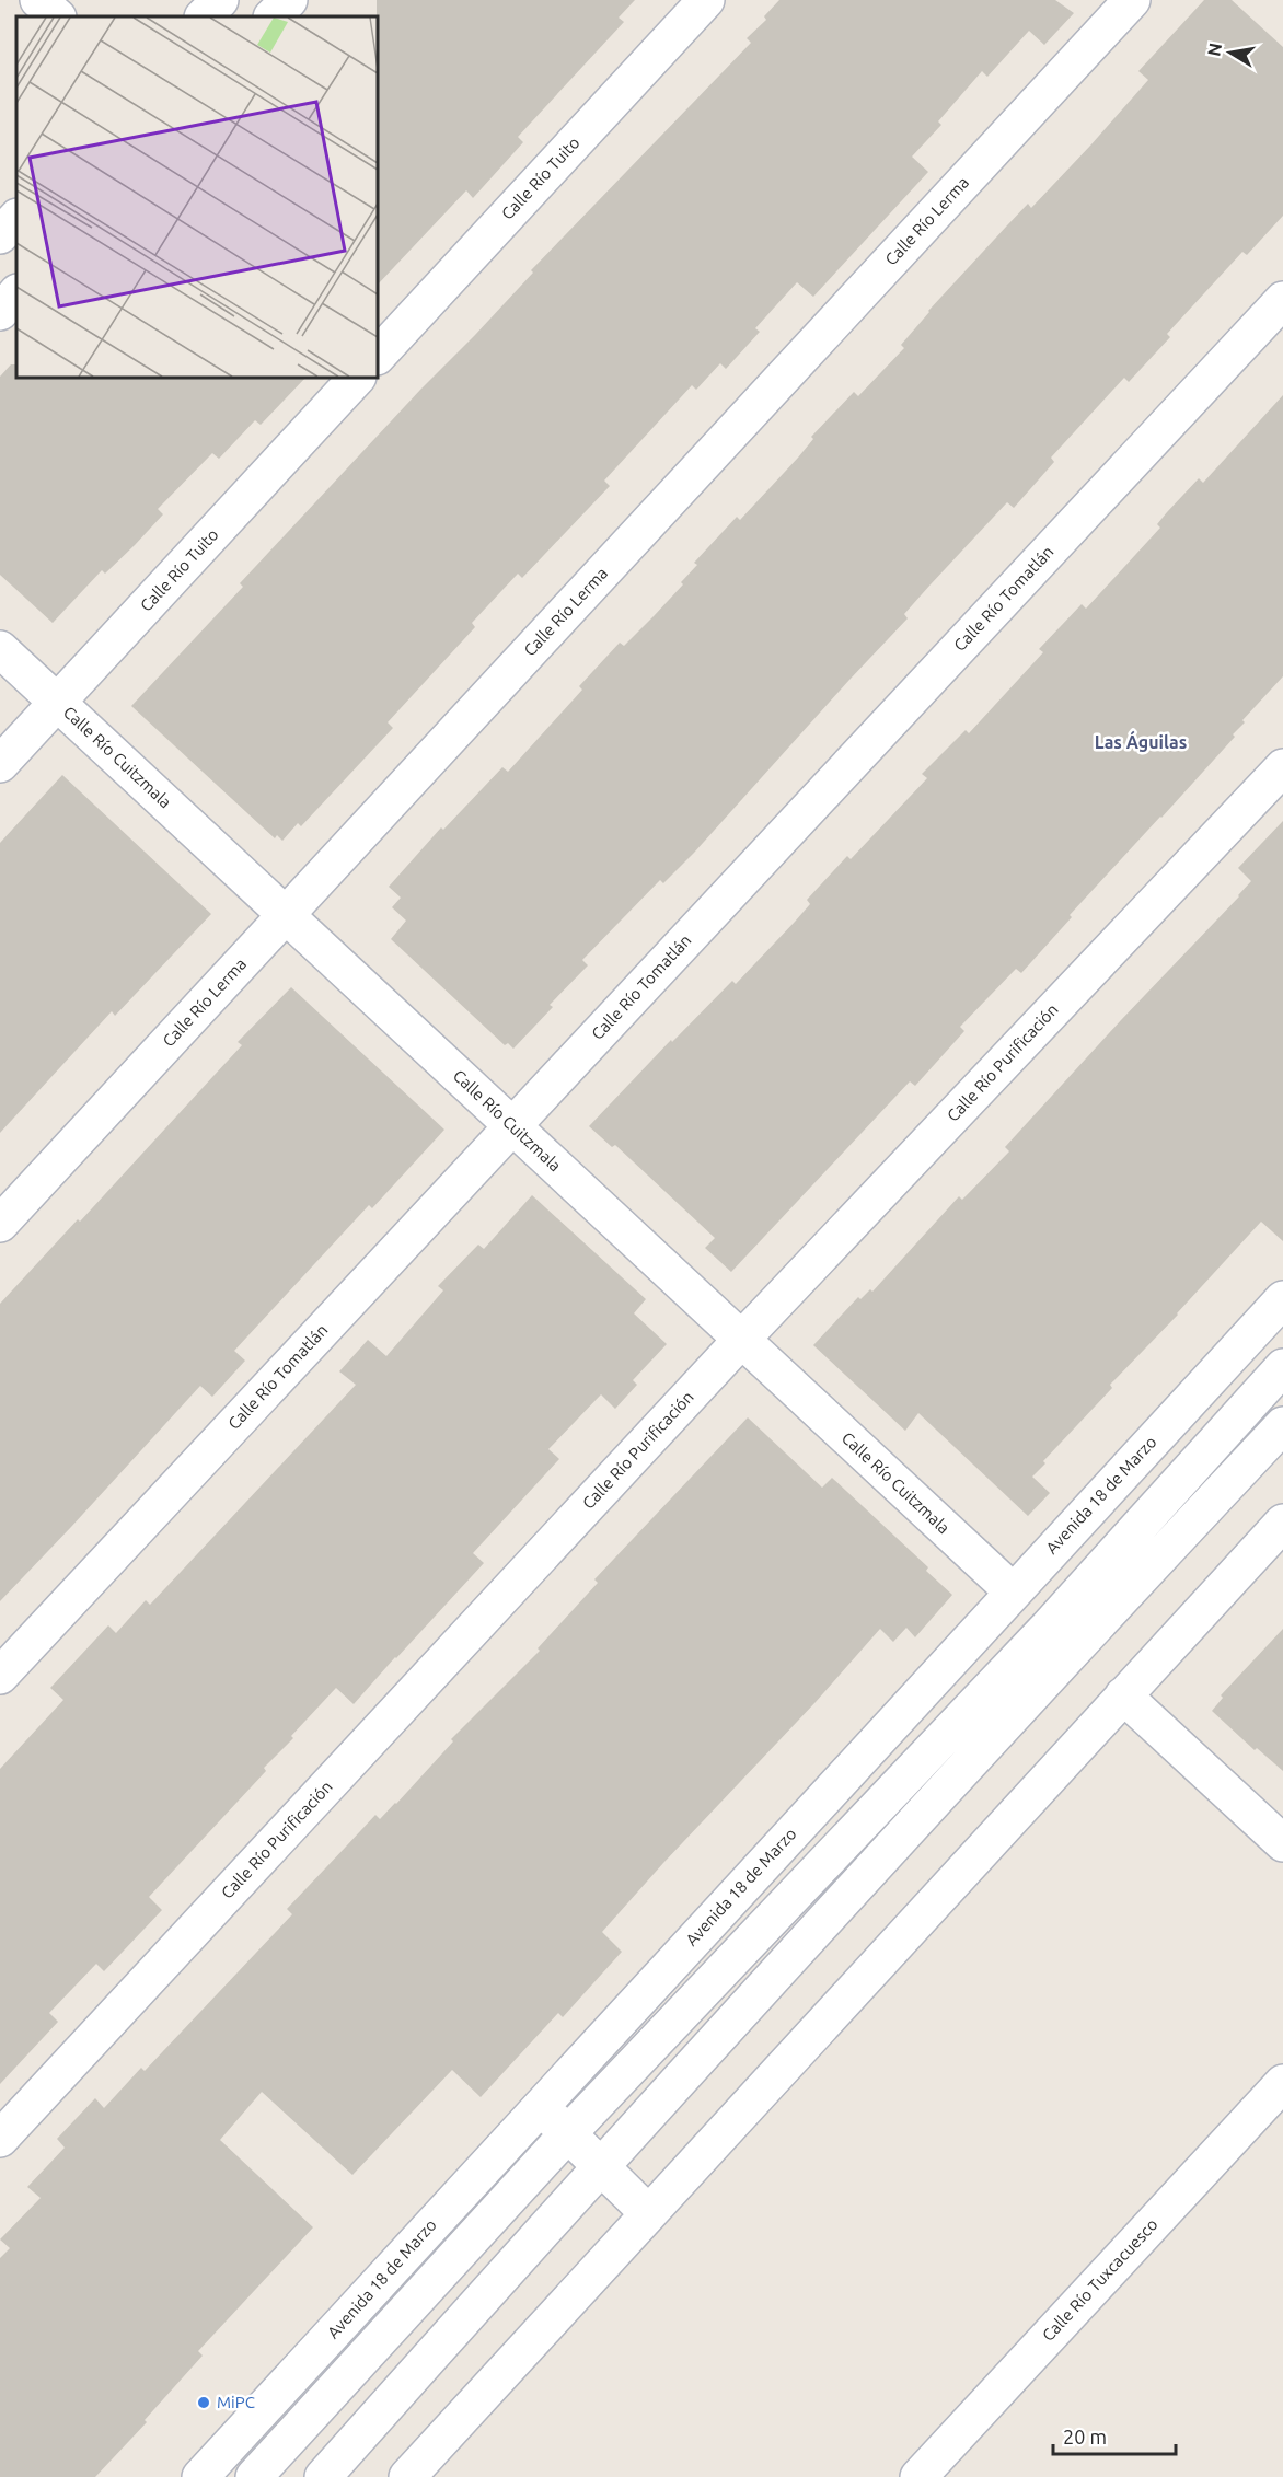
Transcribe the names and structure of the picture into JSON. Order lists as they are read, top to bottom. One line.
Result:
{"streets":{"street":["Calle Río Tuito","Calle Río Lerma","Calle Río Tomatlán","Calle Río Cuitzmala","Calle Río Purificación","Avenida 18 de Marzo","Calle Río Tuxcacuesco"]},"crossings":[["Calle Río Tuito","Calle Río Cuitzmala"],["Calle Río Lerma","Calle Río Cuitzmala"],["Calle Río Tomatlán","Calle Río Cuitzmala"],["Calle Río Cuitzmala","Calle Río Purificación"],["Calle Río Cuitzmala","Avenida 18 de Marzo"]],"districts":["Las Águilas"],"places":["MiPC"],"scale_bar":"20 m","north":"left"}
